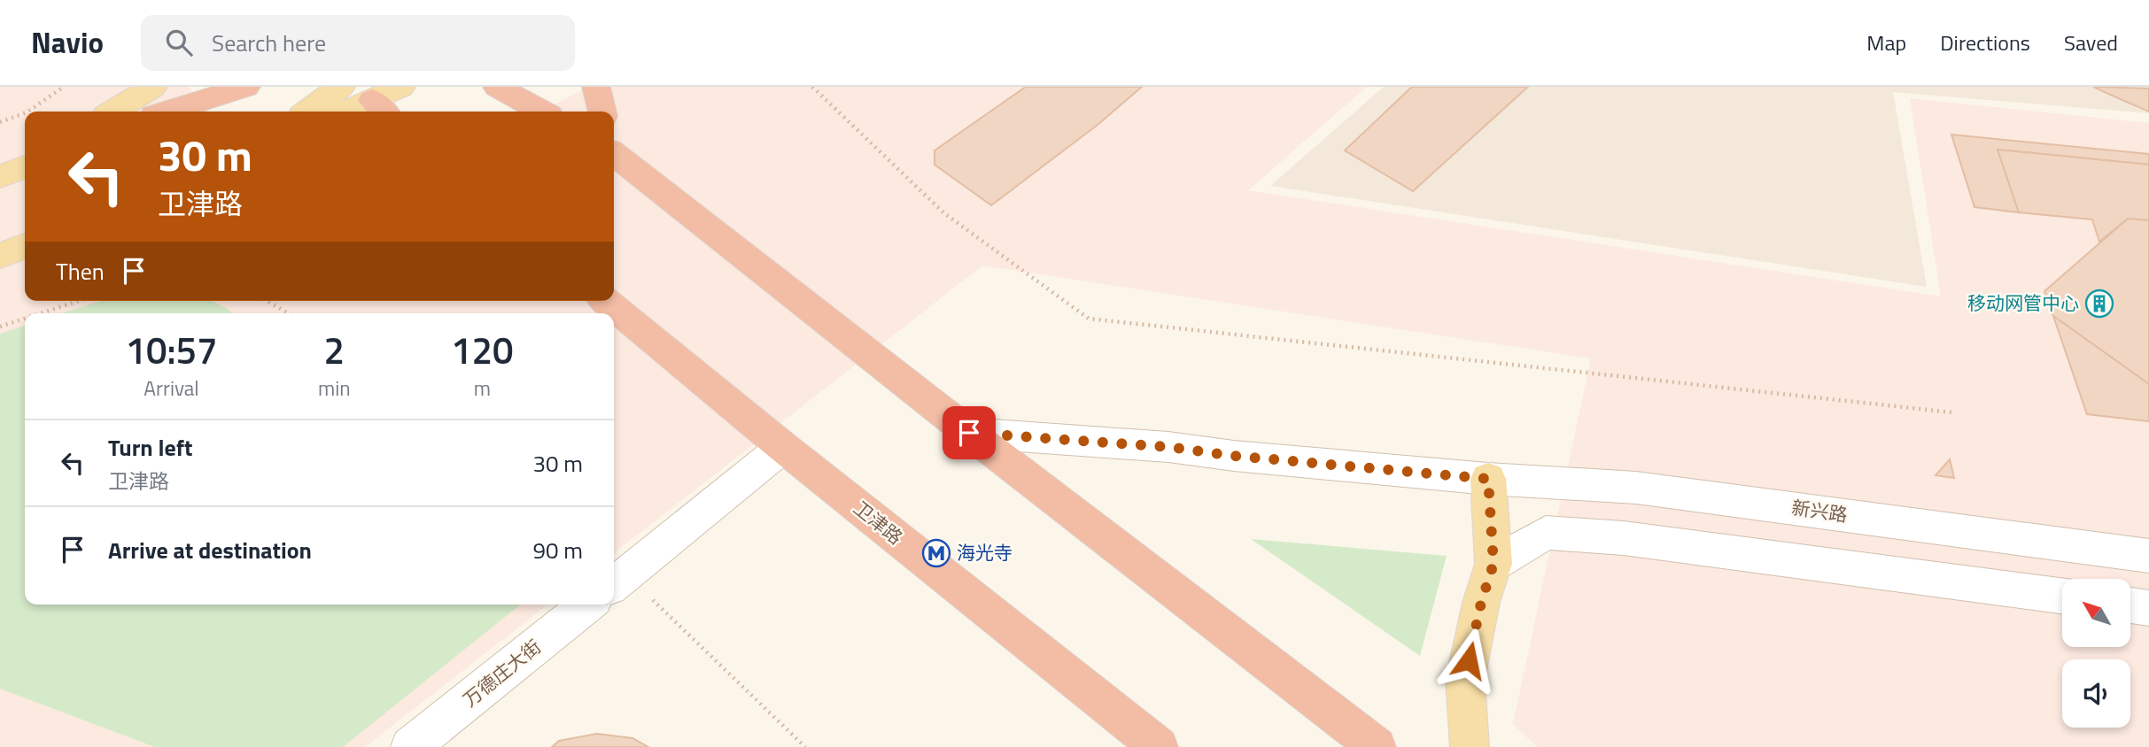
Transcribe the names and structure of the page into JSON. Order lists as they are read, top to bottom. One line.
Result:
{"streets":{"highway":["卫津路"],"main road":["新兴路","万德庄大街"]},"places":{"building":["移动网管中心"],"metro station":["海光寺"]},"north":"top left","page":{"header":"Navio","search":"Search here","nav":["Map","Directions","Saved"],"turn":["30 m","卫津路"],"then":"Then","eta":["10:57","Arrival","2","min","120","m"],"list":[{"name":"Turn left","note":"卫津路","value":"30 m"},{"name":"Arrive at destination","value":"90 m"}]}}
